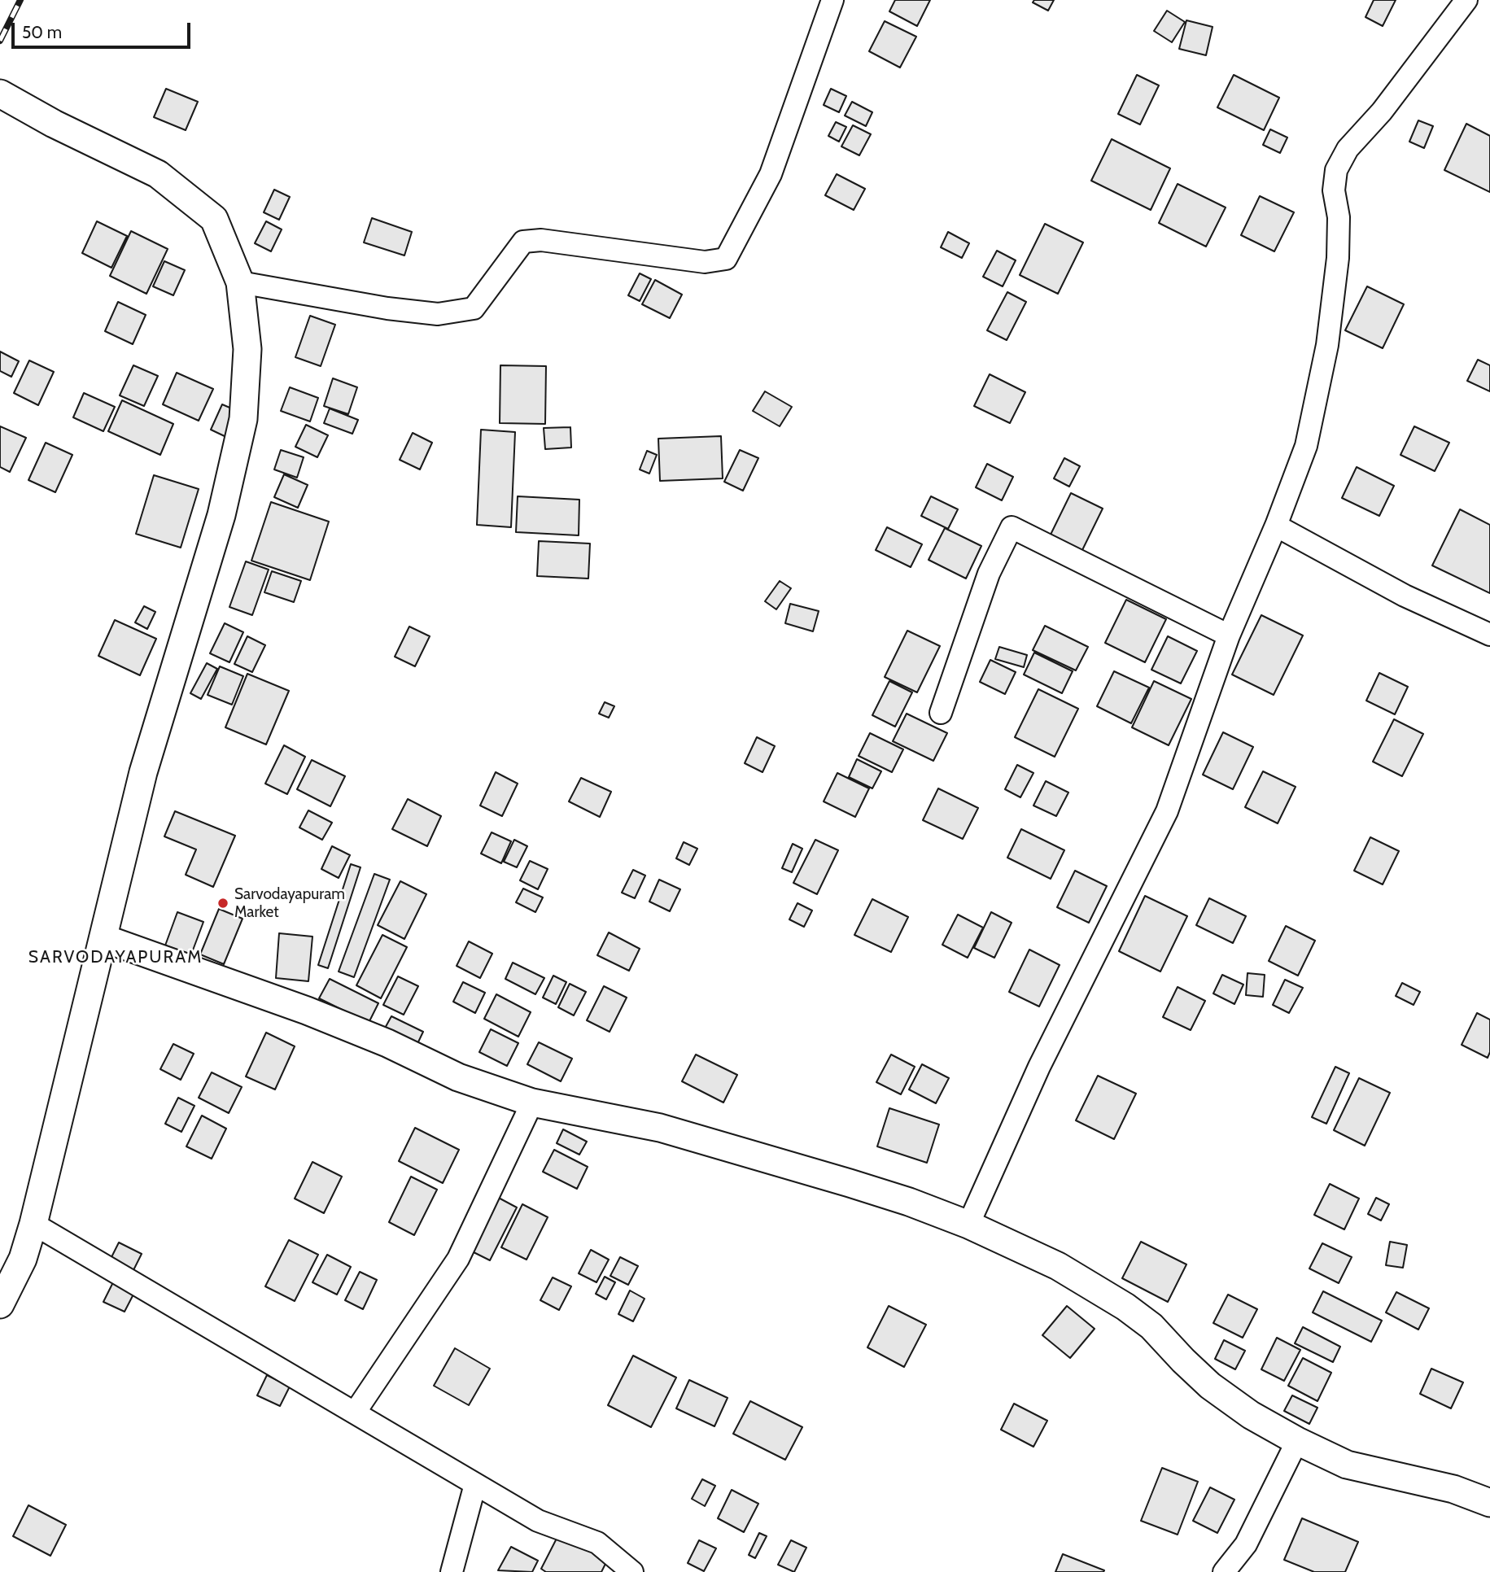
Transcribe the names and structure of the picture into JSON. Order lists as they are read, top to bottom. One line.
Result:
{"districts":["SARVODAYAPURAM"],"places":["Sarvodayapuram Market"],"scale_bar":"50 m"}
